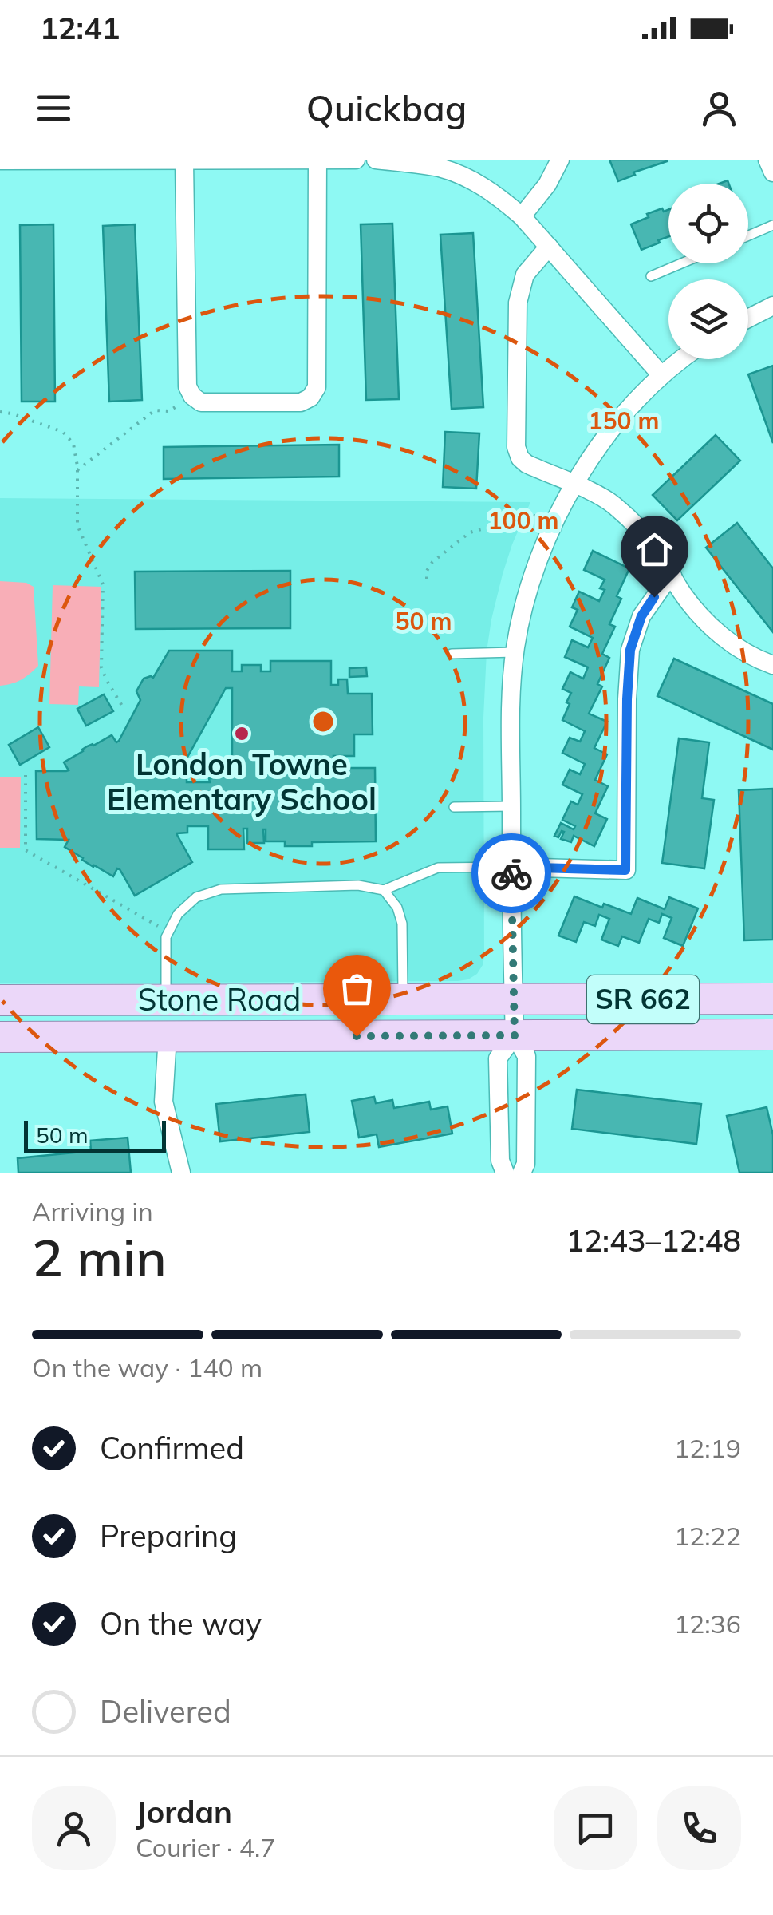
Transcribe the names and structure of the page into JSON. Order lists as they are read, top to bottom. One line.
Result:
{"streets":{"main road":["SR 662","Stone Road"]},"places":["London Towne Elementary School"],"scale_bar":"50 m","page":{"status":"12:41","header":"Quickbag","scale":"50 m","heading":["2 min","Arriving in","12:43–12:48"],"panel":["Jordan","Courier · 4.7"],"bar":"On the way · 140 m","list":[["Confirmed","12:19"],["Preparing","12:22"],["On the way","12:36"],"Delivered"]},"rings":["150 m","100 m","50 m"]}
